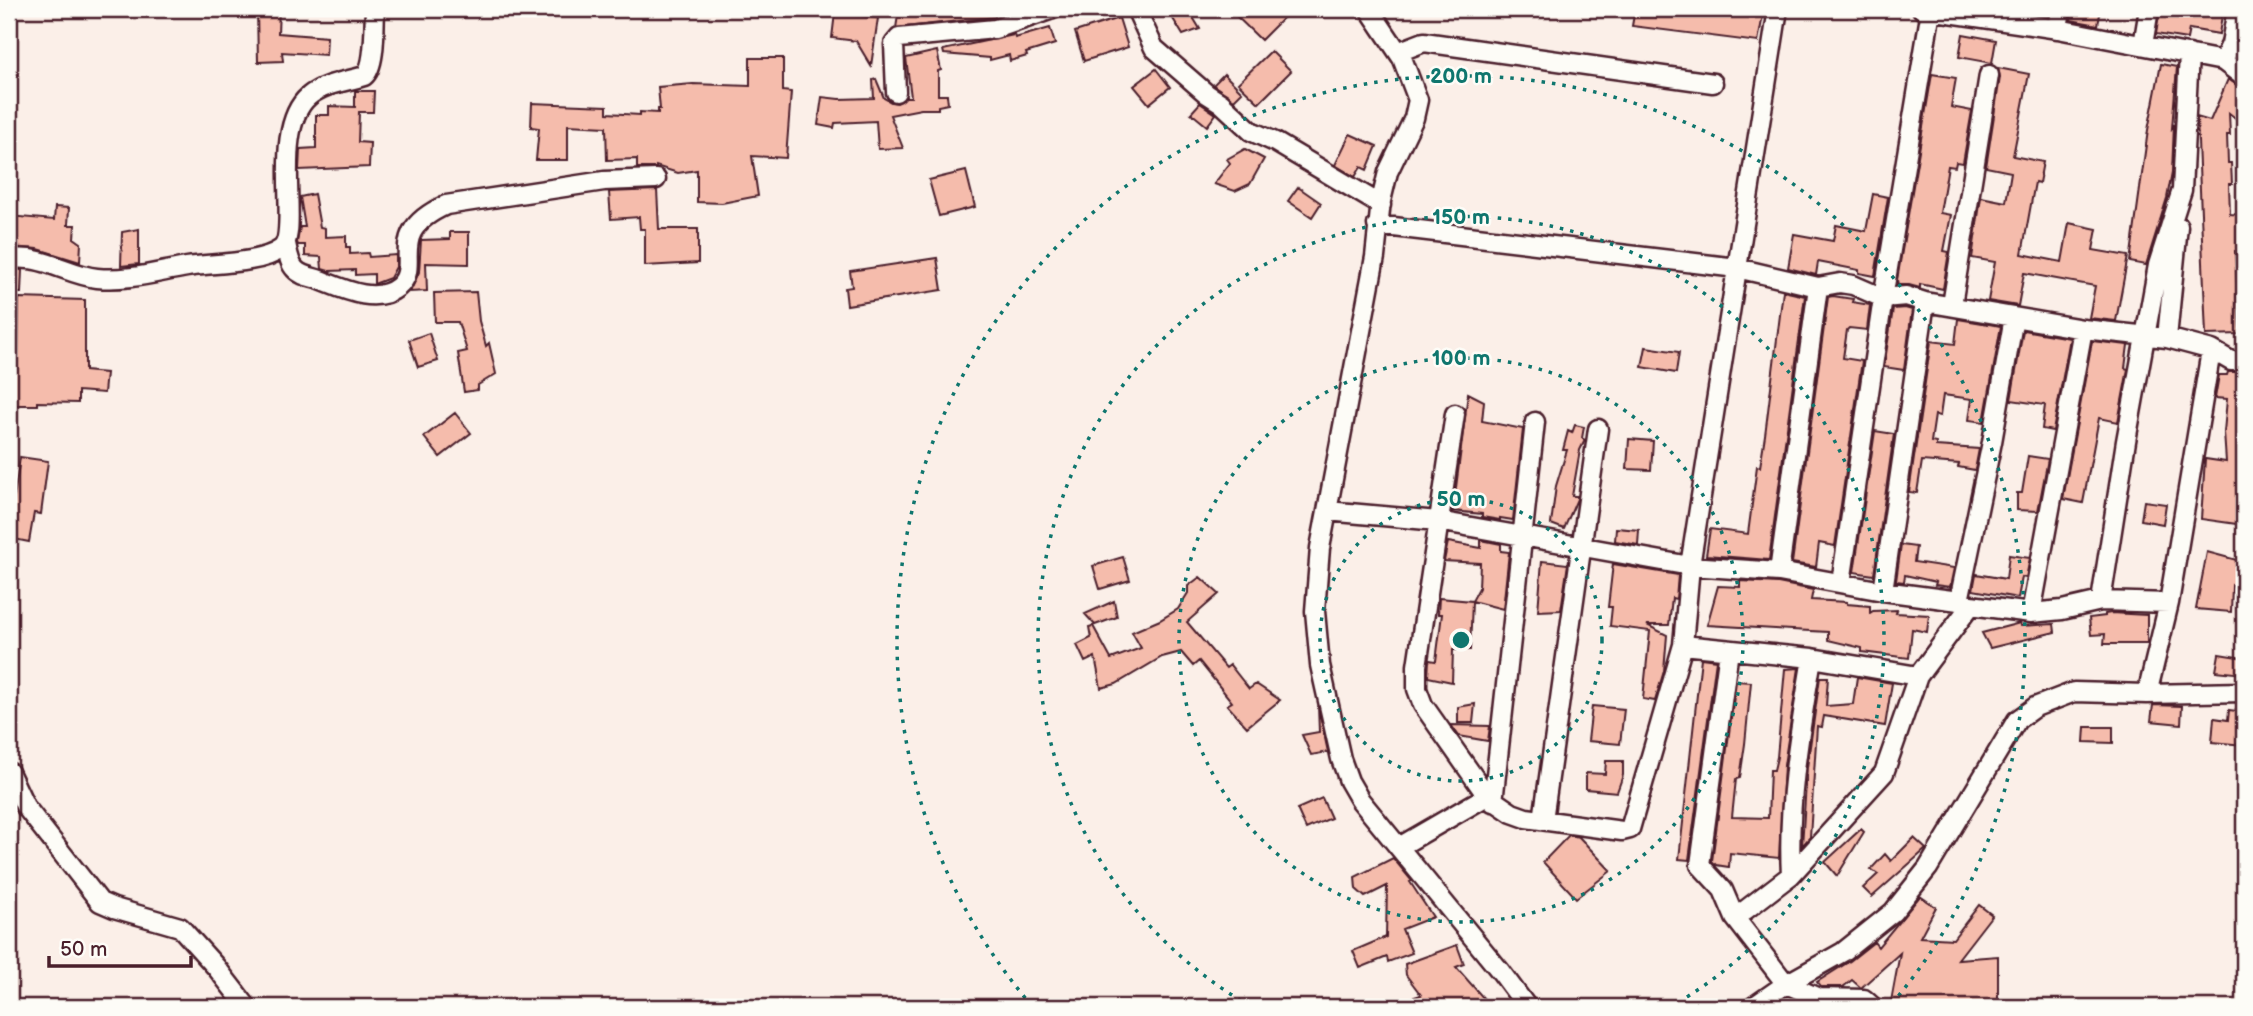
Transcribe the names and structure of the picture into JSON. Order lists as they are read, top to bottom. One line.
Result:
{"scale_bar":"50 m","rings":["200 m","150 m","100 m","50 m"]}
